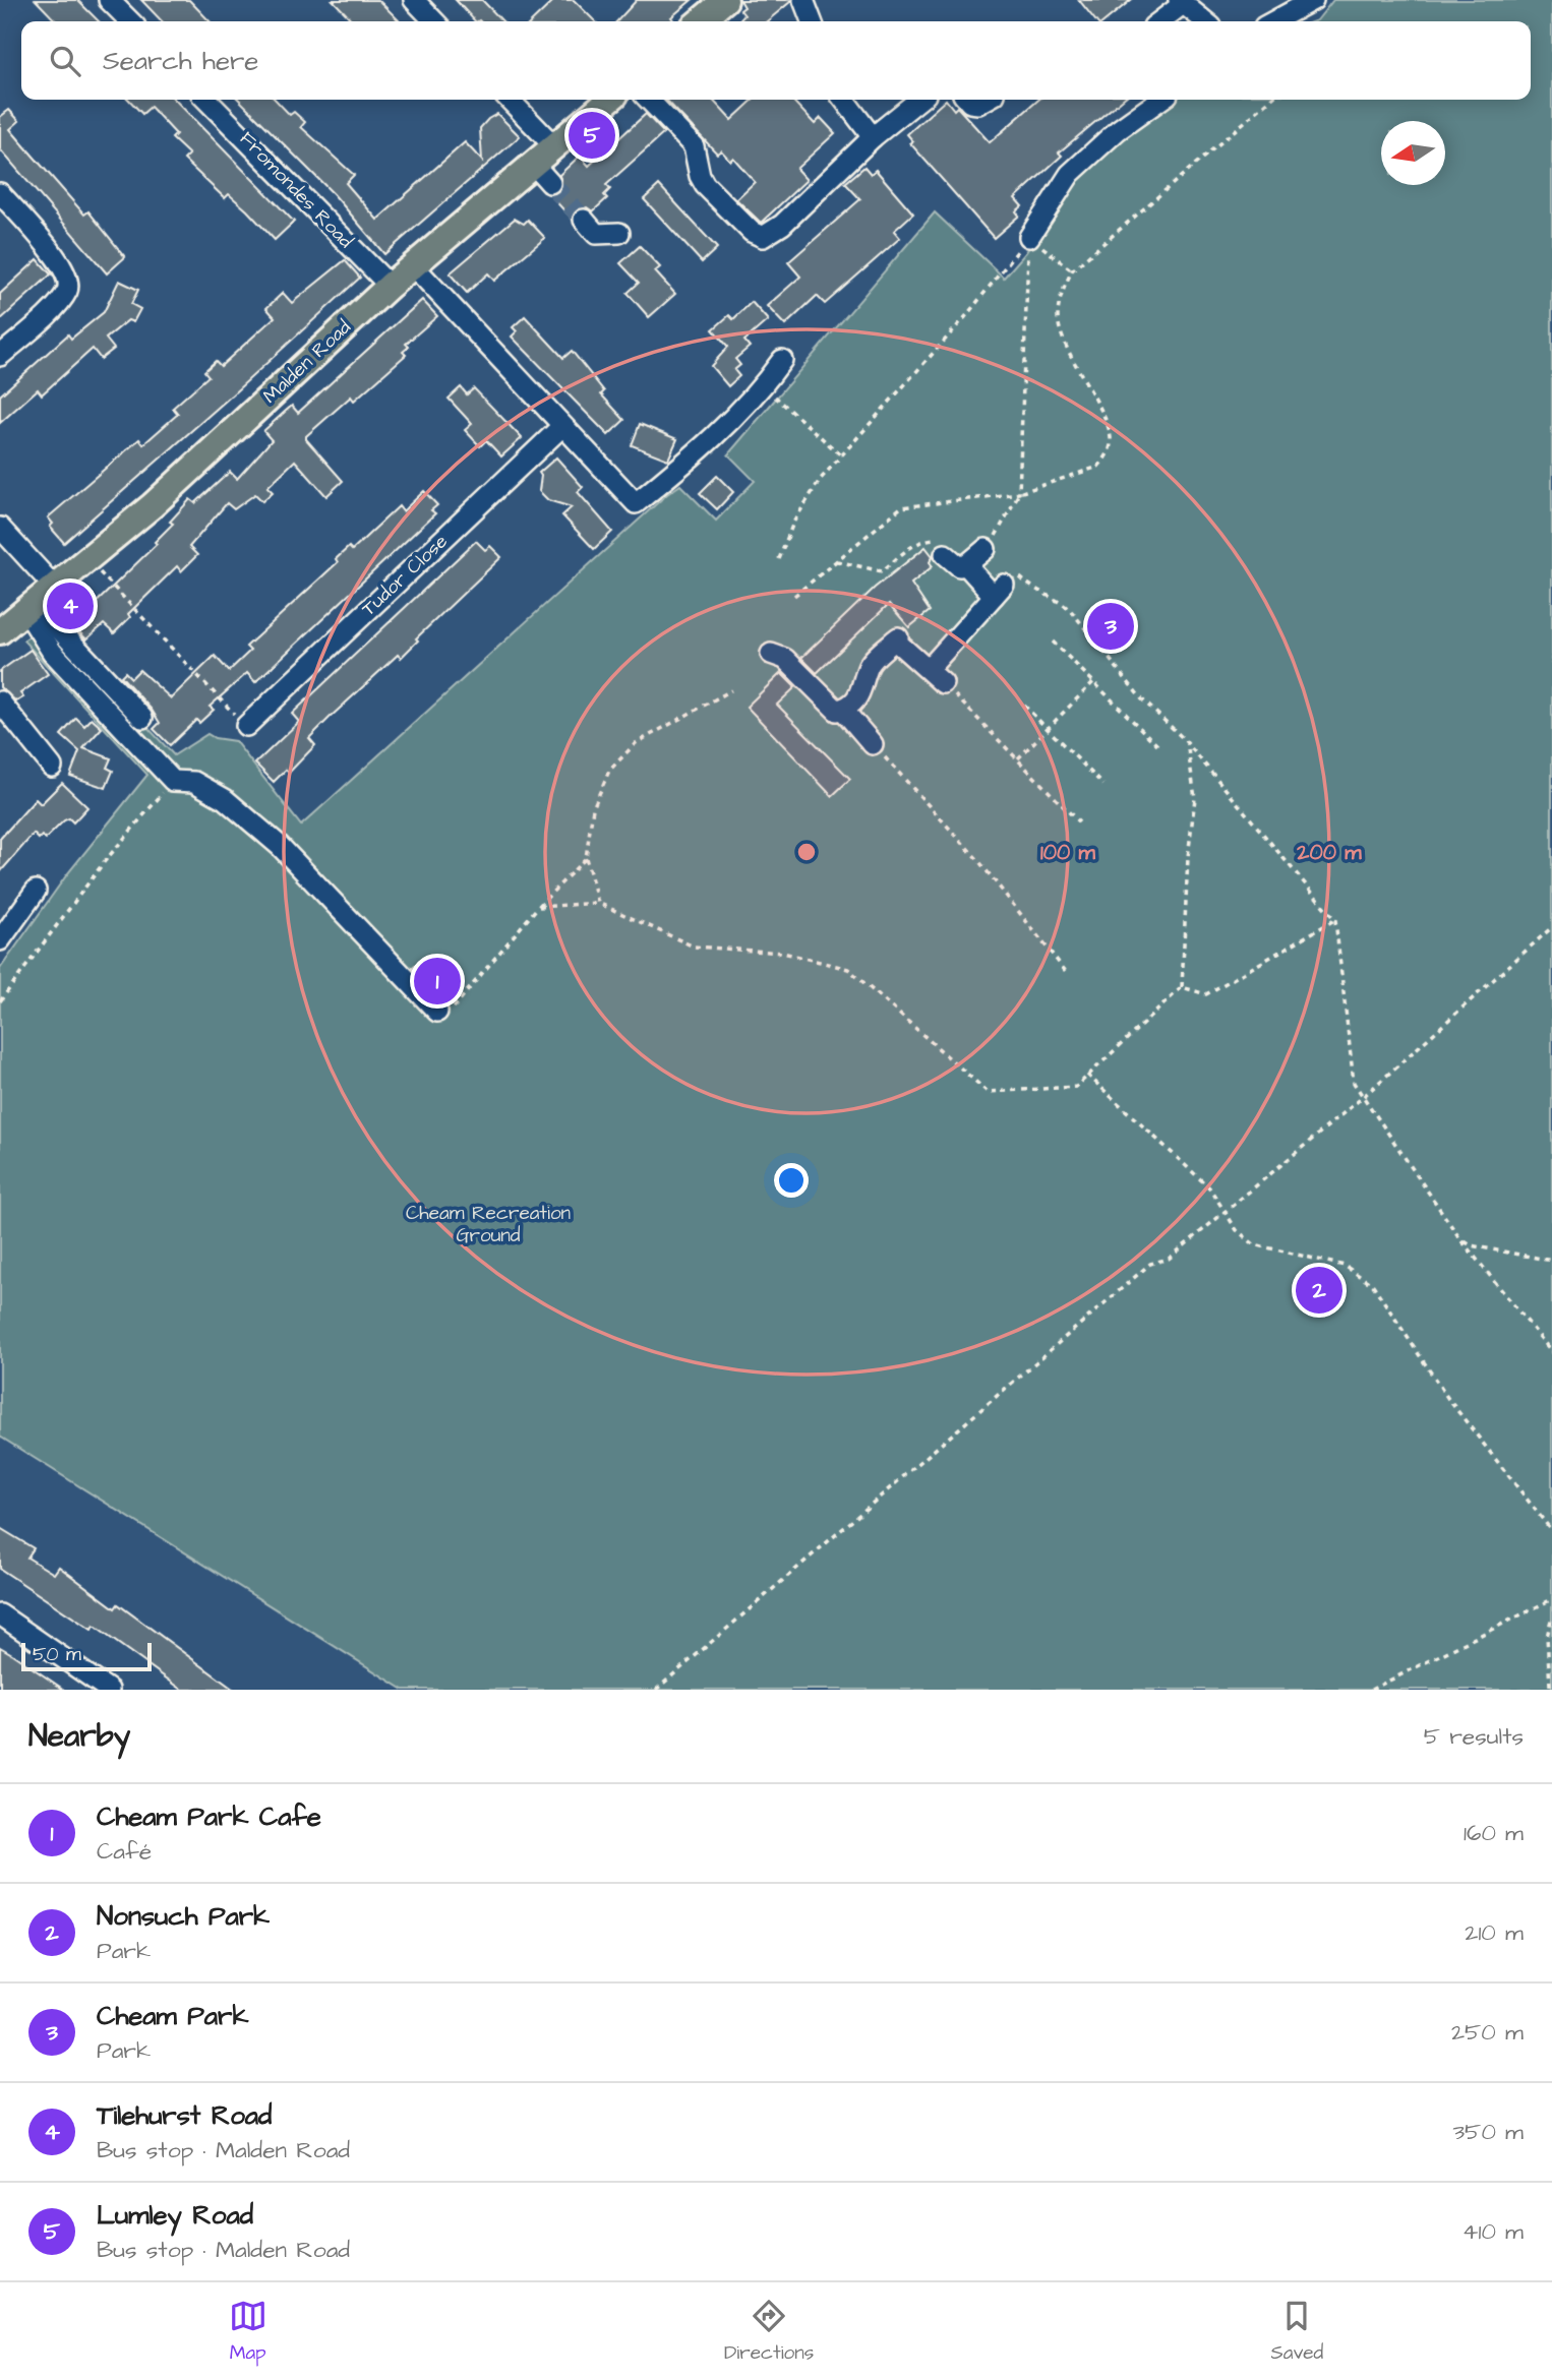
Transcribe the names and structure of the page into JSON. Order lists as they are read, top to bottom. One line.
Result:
{"streets":{"main road":["Malden Road"],"street":["Fromondes Road","Tudor Close"]},"crossings":[["Fromondes Road","Malden Road"]],"parks":["Cheam Recreation Ground"],"scale_bar":"50 m","north":"left","page":{"search":"Search here","pins":["5","4","3","1","2"],"scale":"50 m","heading":["Nearby","5 results"],"list":[{"mark":"1","name":"Cheam Park Cafe","note":"Café","value":"160 m"},{"mark":"2","name":"Nonsuch Park","note":"Park","value":"210 m"},{"mark":"3","name":"Cheam Park","note":"Park","value":"250 m"},{"mark":"4","name":"Tilehurst Road","note":"Bus stop · Malden Road","value":"350 m"},{"mark":"5","name":"Lumley Road","note":"Bus stop · Malden Road","value":"410 m"}],"nav":["Map","Directions","Saved"]},"rings":["100 m","200 m"]}
